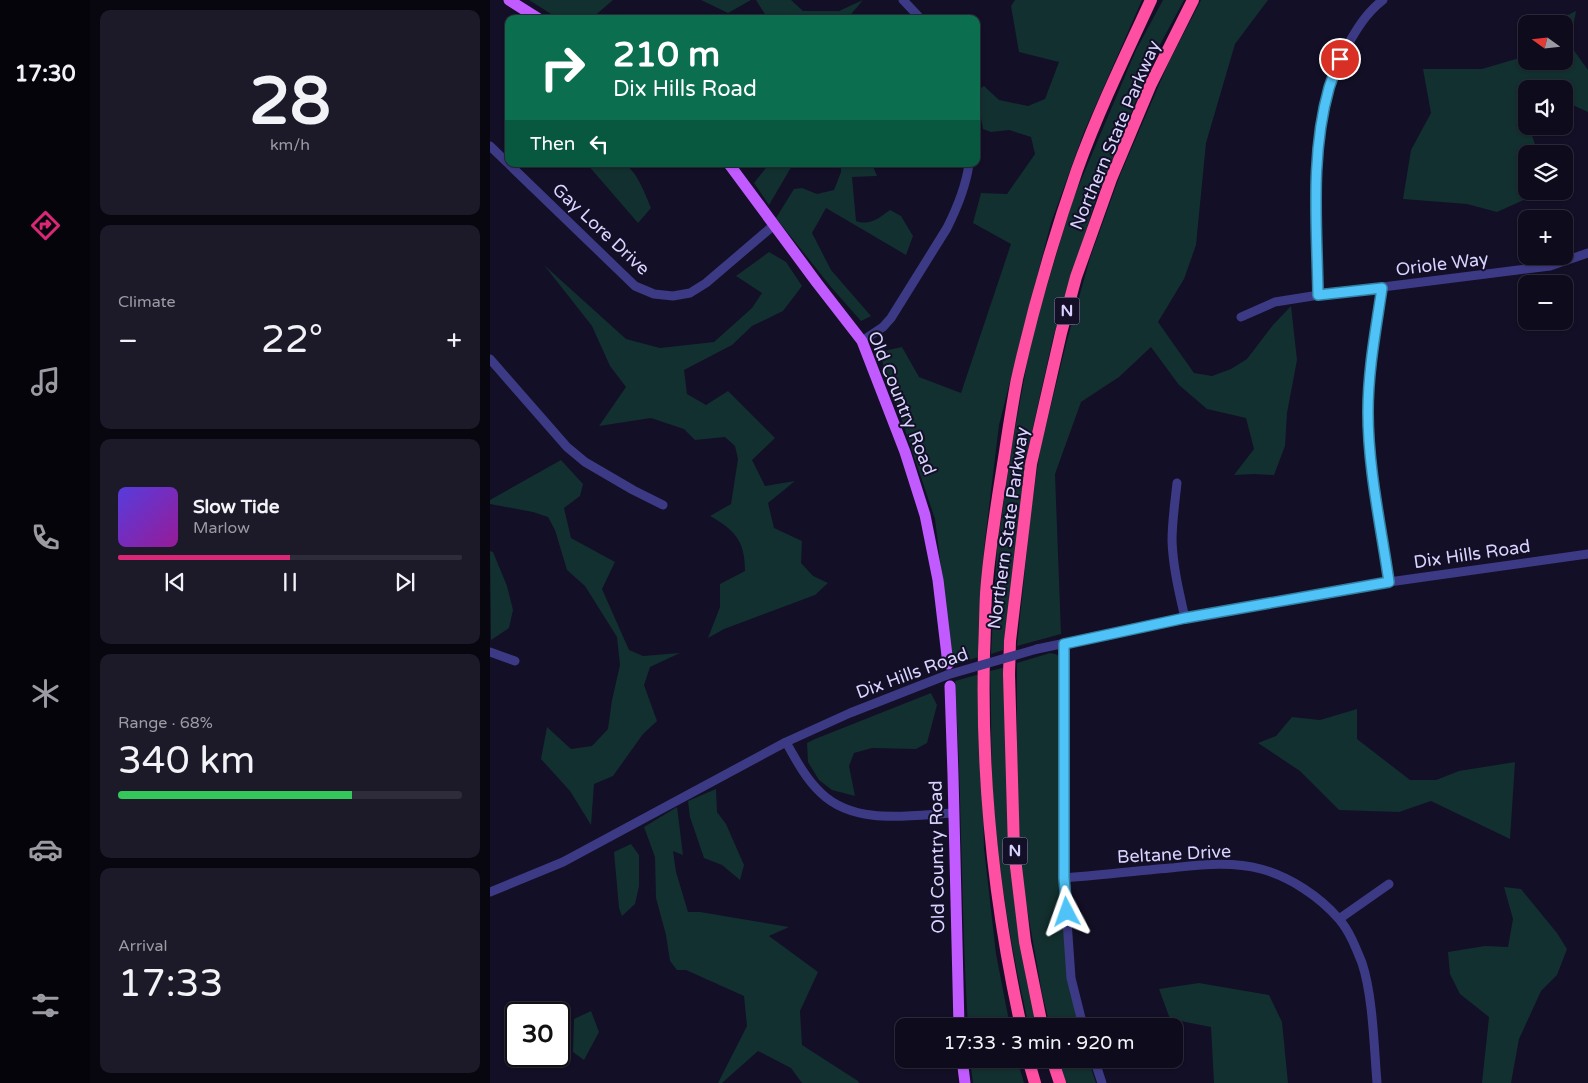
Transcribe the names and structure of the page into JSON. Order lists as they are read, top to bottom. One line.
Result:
{"streets":{"highway":["Northern State Parkway","N"],"main road":["Old Country Road"],"street":["Gay Lore Drive","Oriole Way","Dix Hills Road","Beltane Drive"]},"crossings":[["Gay Lore Drive","Old Country Road"]],"north":"left","page":{"tabs":"17:30","tile":[["28","km/h"],"Climate",["Range · 68%","340 km"],["Arrival","17:33"]],"map_buttons":["+","−"],"turn":["210 m","Dix Hills Road"],"then":"Then","heat":["−","22°","+"],"song":["Slow Tide","Marlow"],"limit":"30","trip":"17:33 · 3 min · 920 m"}}
